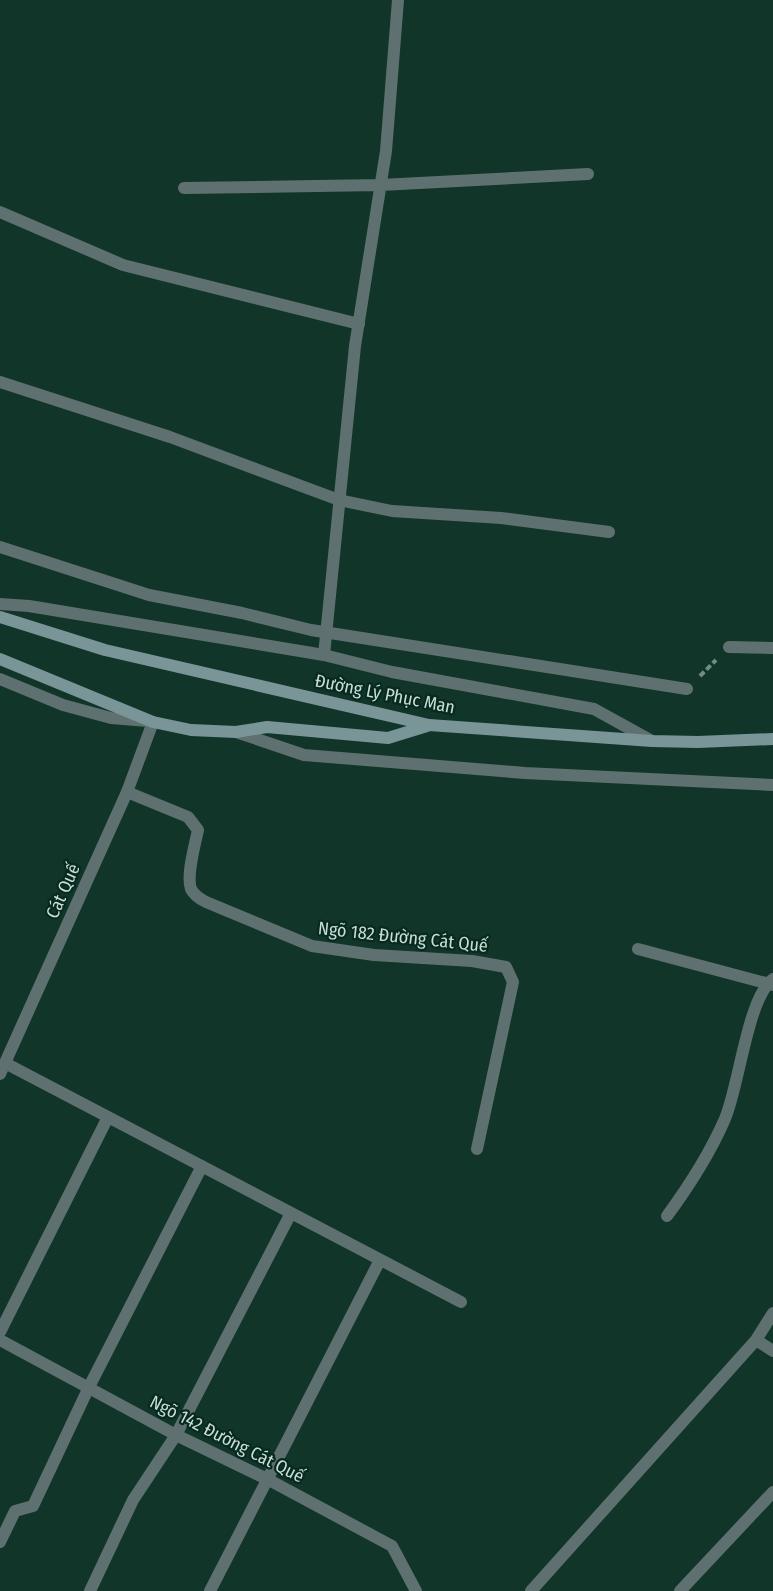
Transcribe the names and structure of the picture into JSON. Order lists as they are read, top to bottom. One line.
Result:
{"streets":{"main road":["Đường Lý Phục Man"],"street":["Cát Quế","Ngõ 182 Đường Cát Quế","Ngõ 142 Đường Cát Quế"]},"crossings":[["Cát Quế","Ngõ 182 Đường Cát Quế"]]}
